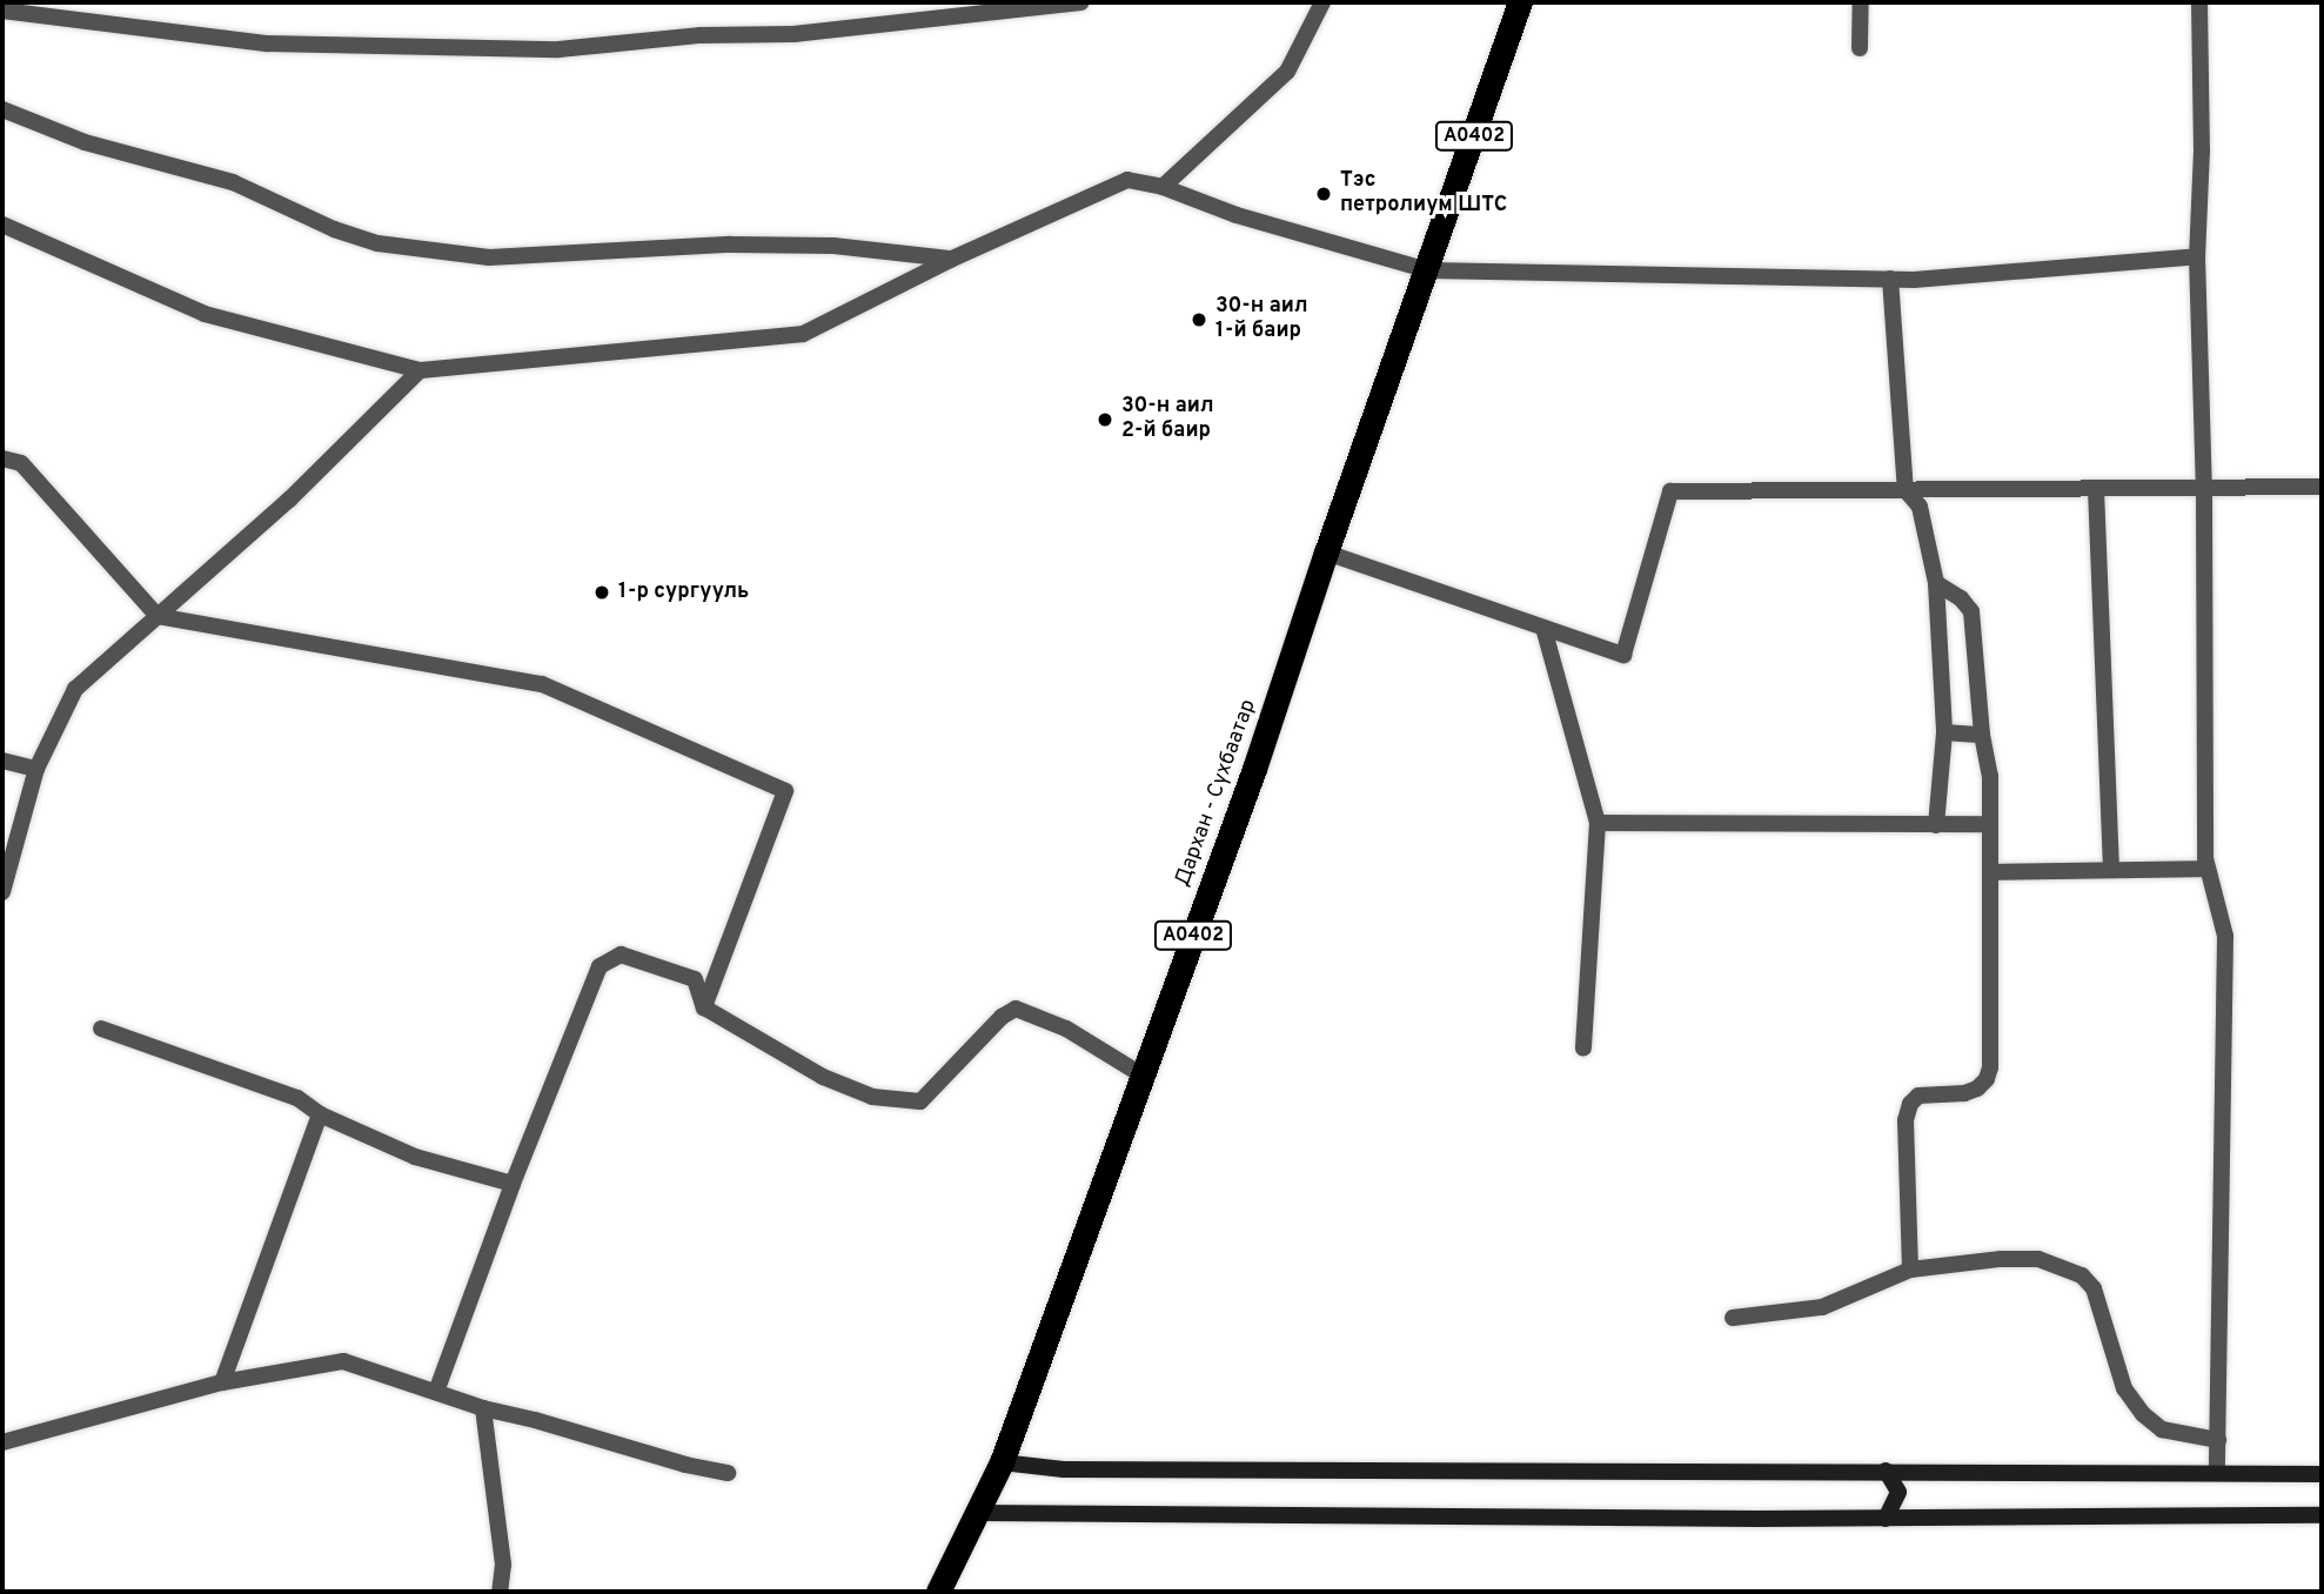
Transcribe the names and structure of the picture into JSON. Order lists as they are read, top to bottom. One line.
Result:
{"streets":{"highway":["A0402","Дархан - Сүхбаатар"]},"places":["Тэс петролиум ШТС","30-н аил 1-й баир","30-н аил 2-й баир","1-р сургууль"]}
